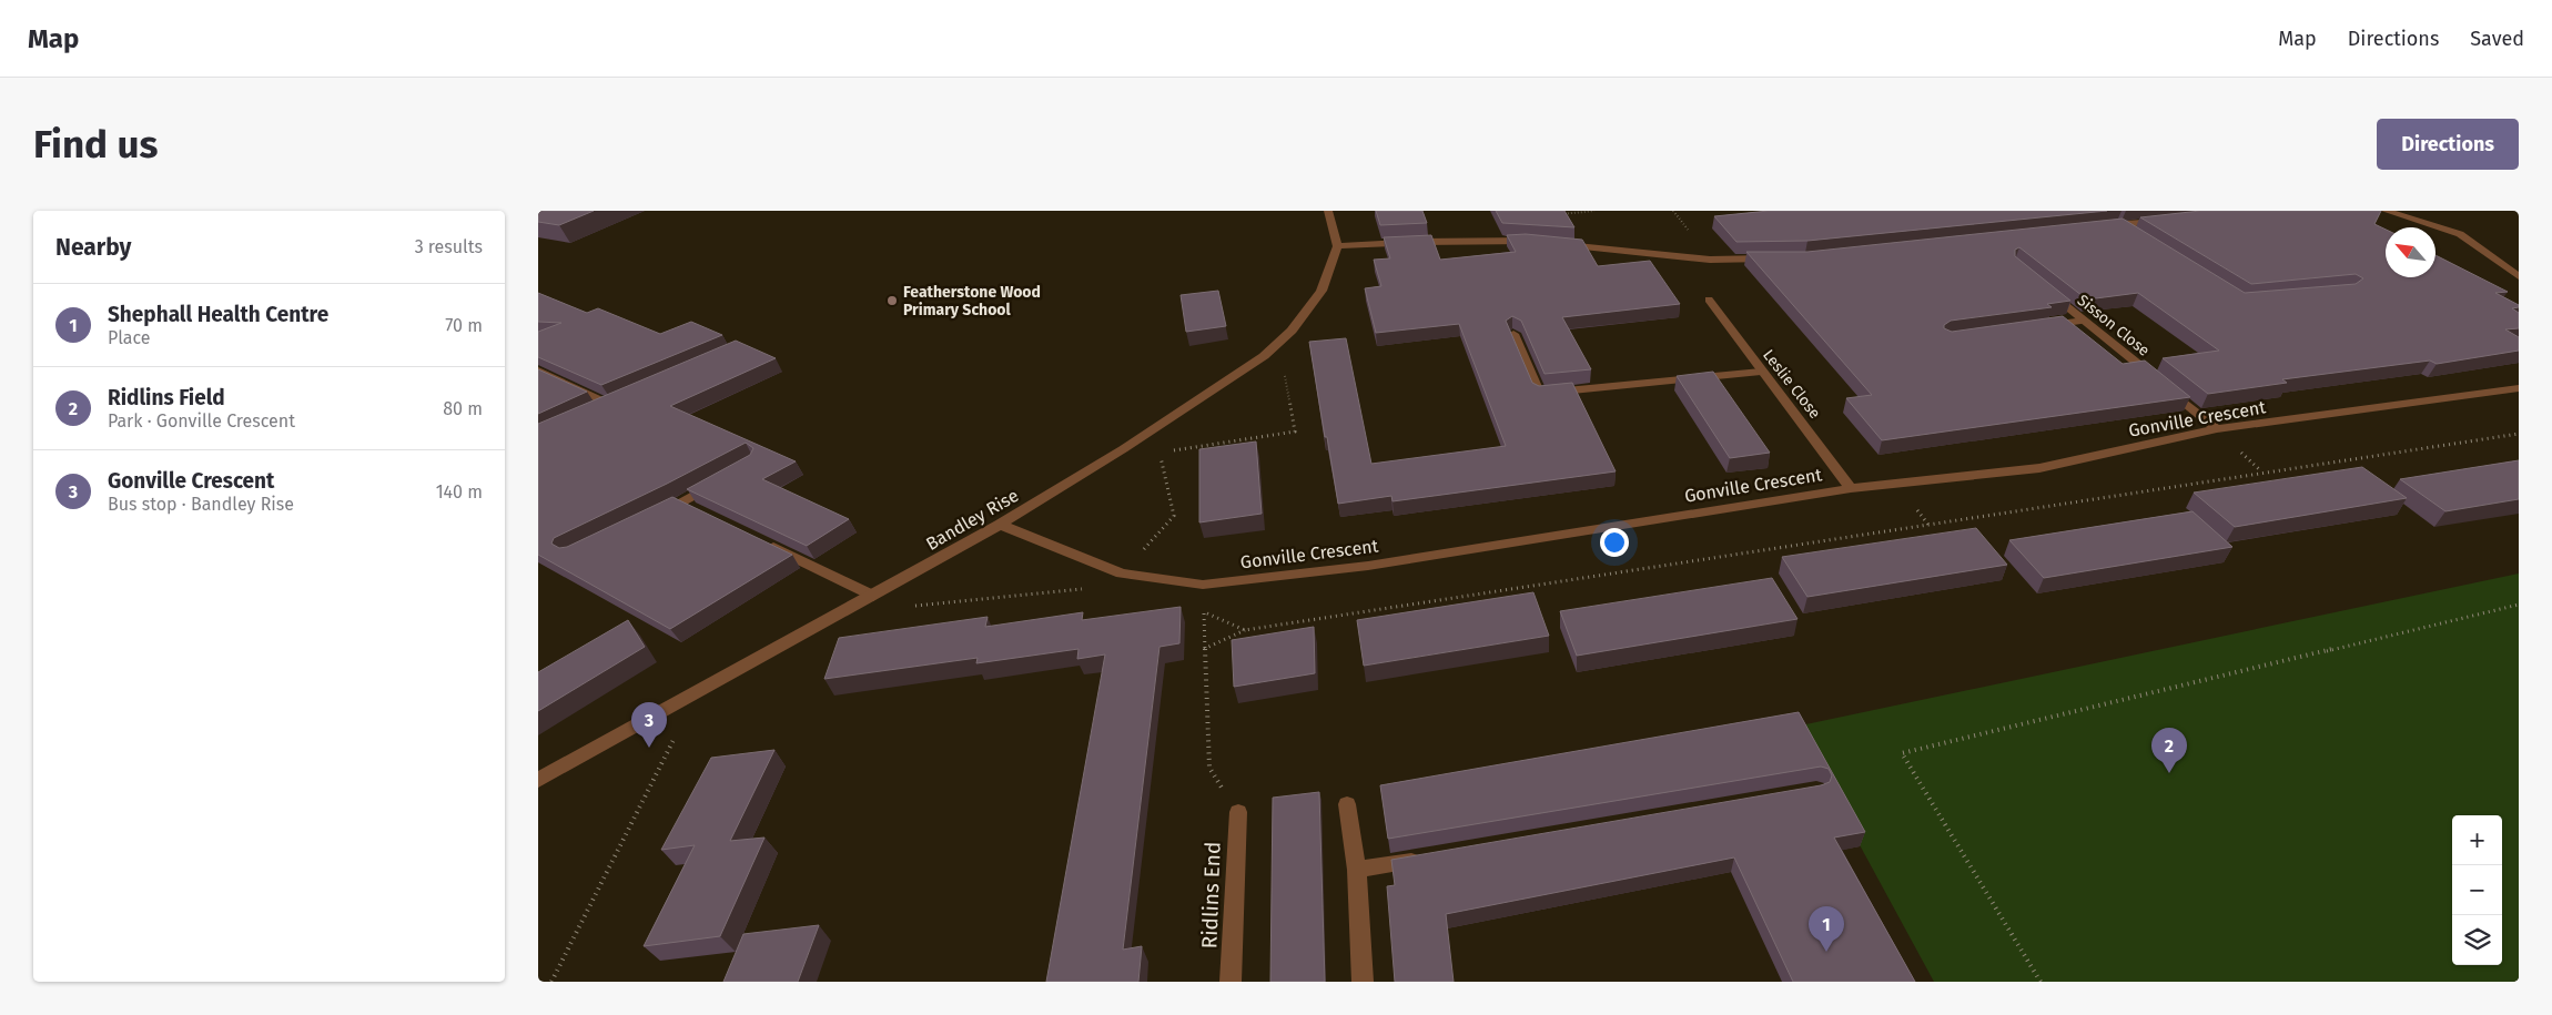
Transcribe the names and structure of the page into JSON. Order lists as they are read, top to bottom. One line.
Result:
{"streets":{"street":["Sisson Close","Leslie Close","Gonville Crescent","Bandley Rise","Ridlins End"]},"crossings":[["Sisson Close","Gonville Crescent"],["Leslie Close","Gonville Crescent"],["Gonville Crescent","Bandley Rise"]],"places":["Featherstone Wood Primary School"],"north":"top left","page":{"header":"Map","nav":["Map","Directions","Saved"],"buttons":"Directions","title":"Find us","heading":["Nearby","3 results"],"list":[{"mark":"1","name":"Shephall Health Centre","note":"Place","value":"70 m"},{"mark":"2","name":"Ridlins Field","note":"Park · Gonville Crescent","value":"80 m"},{"mark":"3","name":"Gonville Crescent","note":"Bus stop · Bandley Rise","value":"140 m"}],"pins":["3","2","1"],"map_buttons":["+","−"]}}
